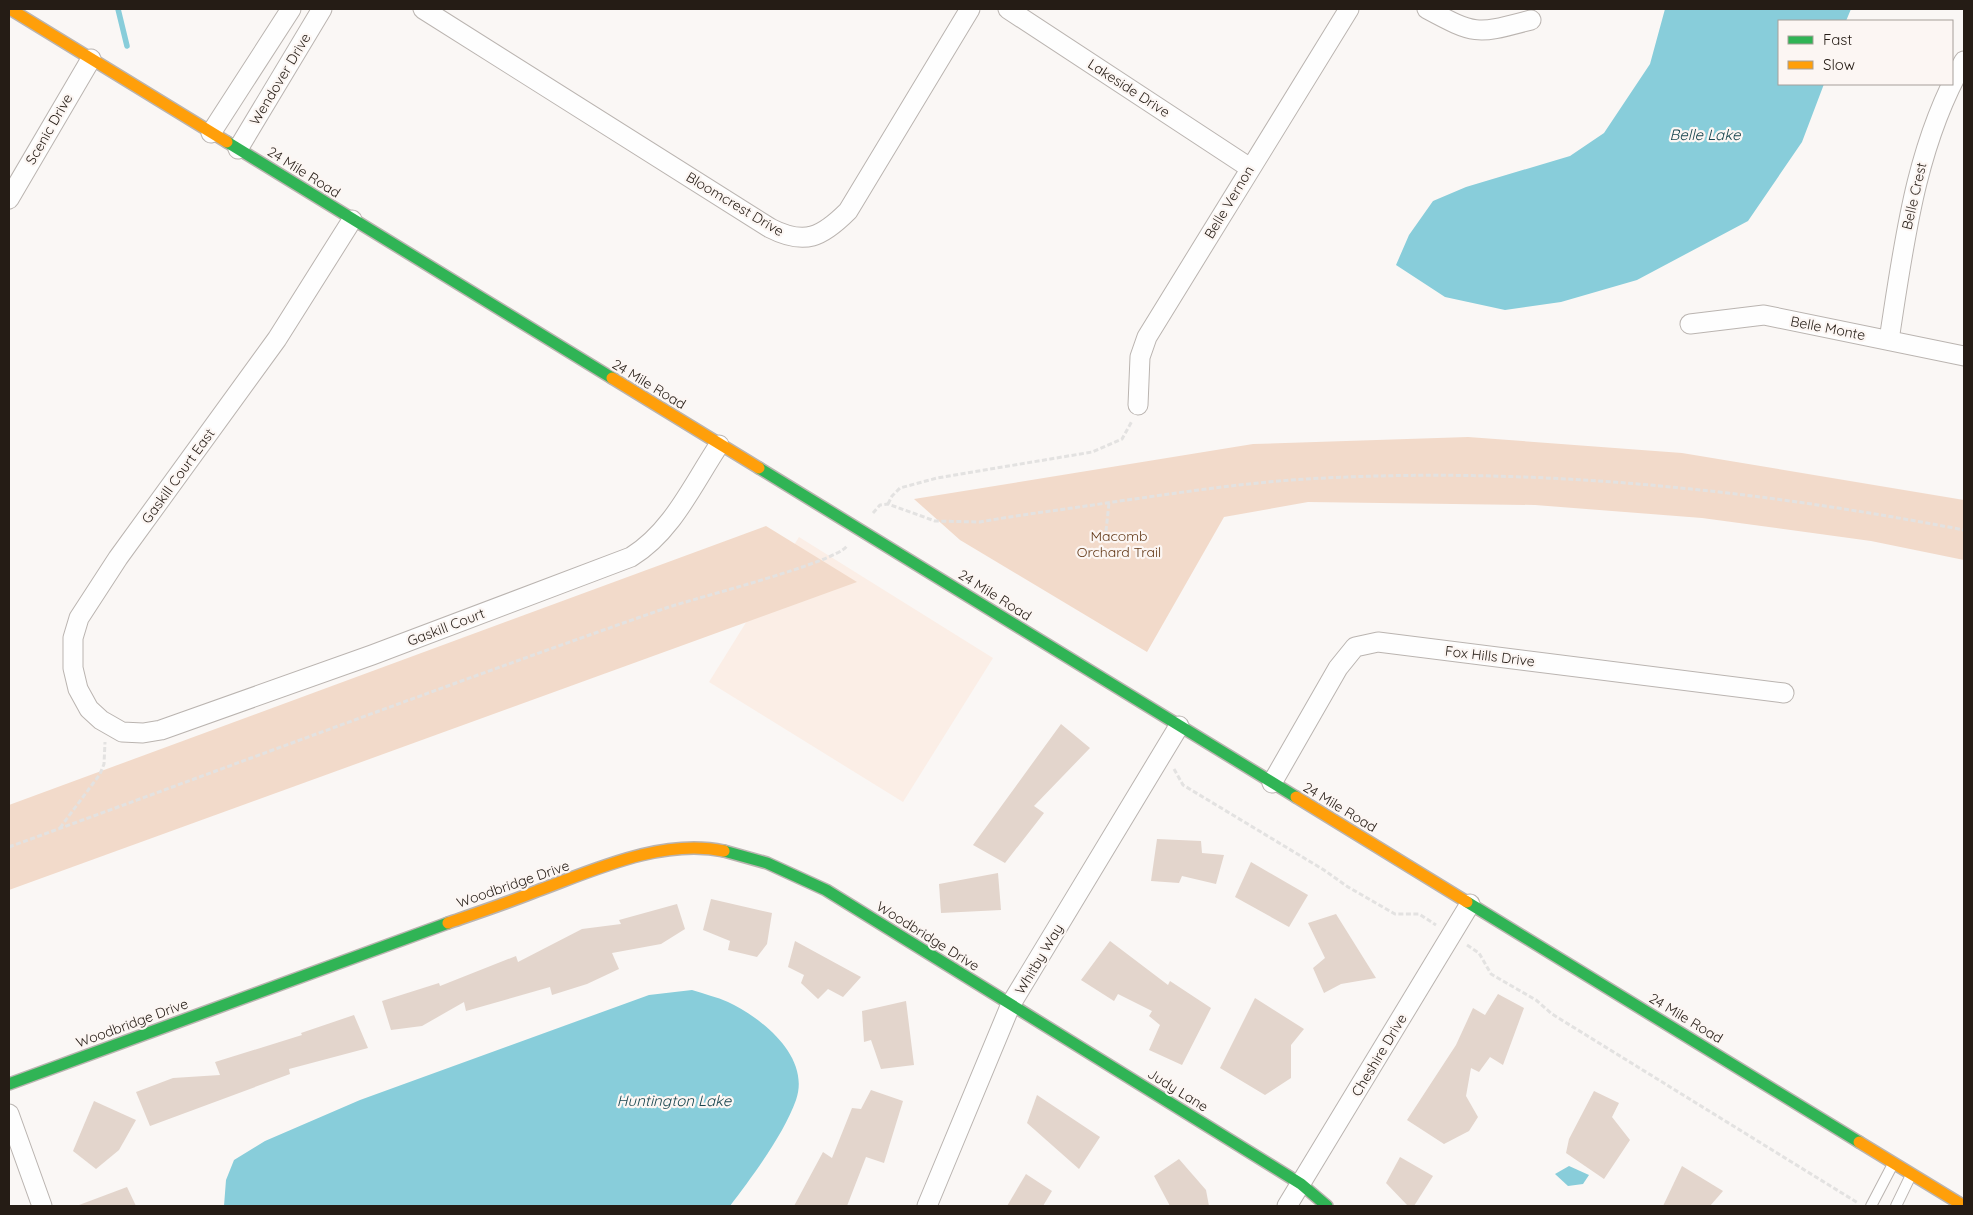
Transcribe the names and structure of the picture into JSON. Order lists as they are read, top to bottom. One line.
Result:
{"streets":{"street":["Wendover Drive","Lakeside Drive","Scenic Drive","24 Mile Road","Belle Crest","Belle Vernon","Bloomcrest Drive","Belle Monte","Gaskill Court East","Gaskill Court","Fox Hills Drive","Woodbridge Drive","Whitby Way","Cheshire Drive","Judy Lane"]},"crossings":[["Wendover Drive","24 Mile Road"],["Lakeside Drive","Belle Vernon"],["Scenic Drive","24 Mile Road"],["24 Mile Road","Gaskill Court East"],["24 Mile Road","Gaskill Court"],["24 Mile Road","Fox Hills Drive"],["24 Mile Road","Whitby Way"],["24 Mile Road","Cheshire Drive"],["Belle Crest","Belle Monte"],["Gaskill Court East","Gaskill Court"],["Woodbridge Drive","Whitby Way"],["Woodbridge Drive","Judy Lane"],["Whitby Way","Judy Lane"],["Cheshire Drive","Judy Lane"]],"water":["Belle Lake","Huntington Lake"],"parks":["Macomb Orchard Trail"],"legend":["Fast","Slow"]}
